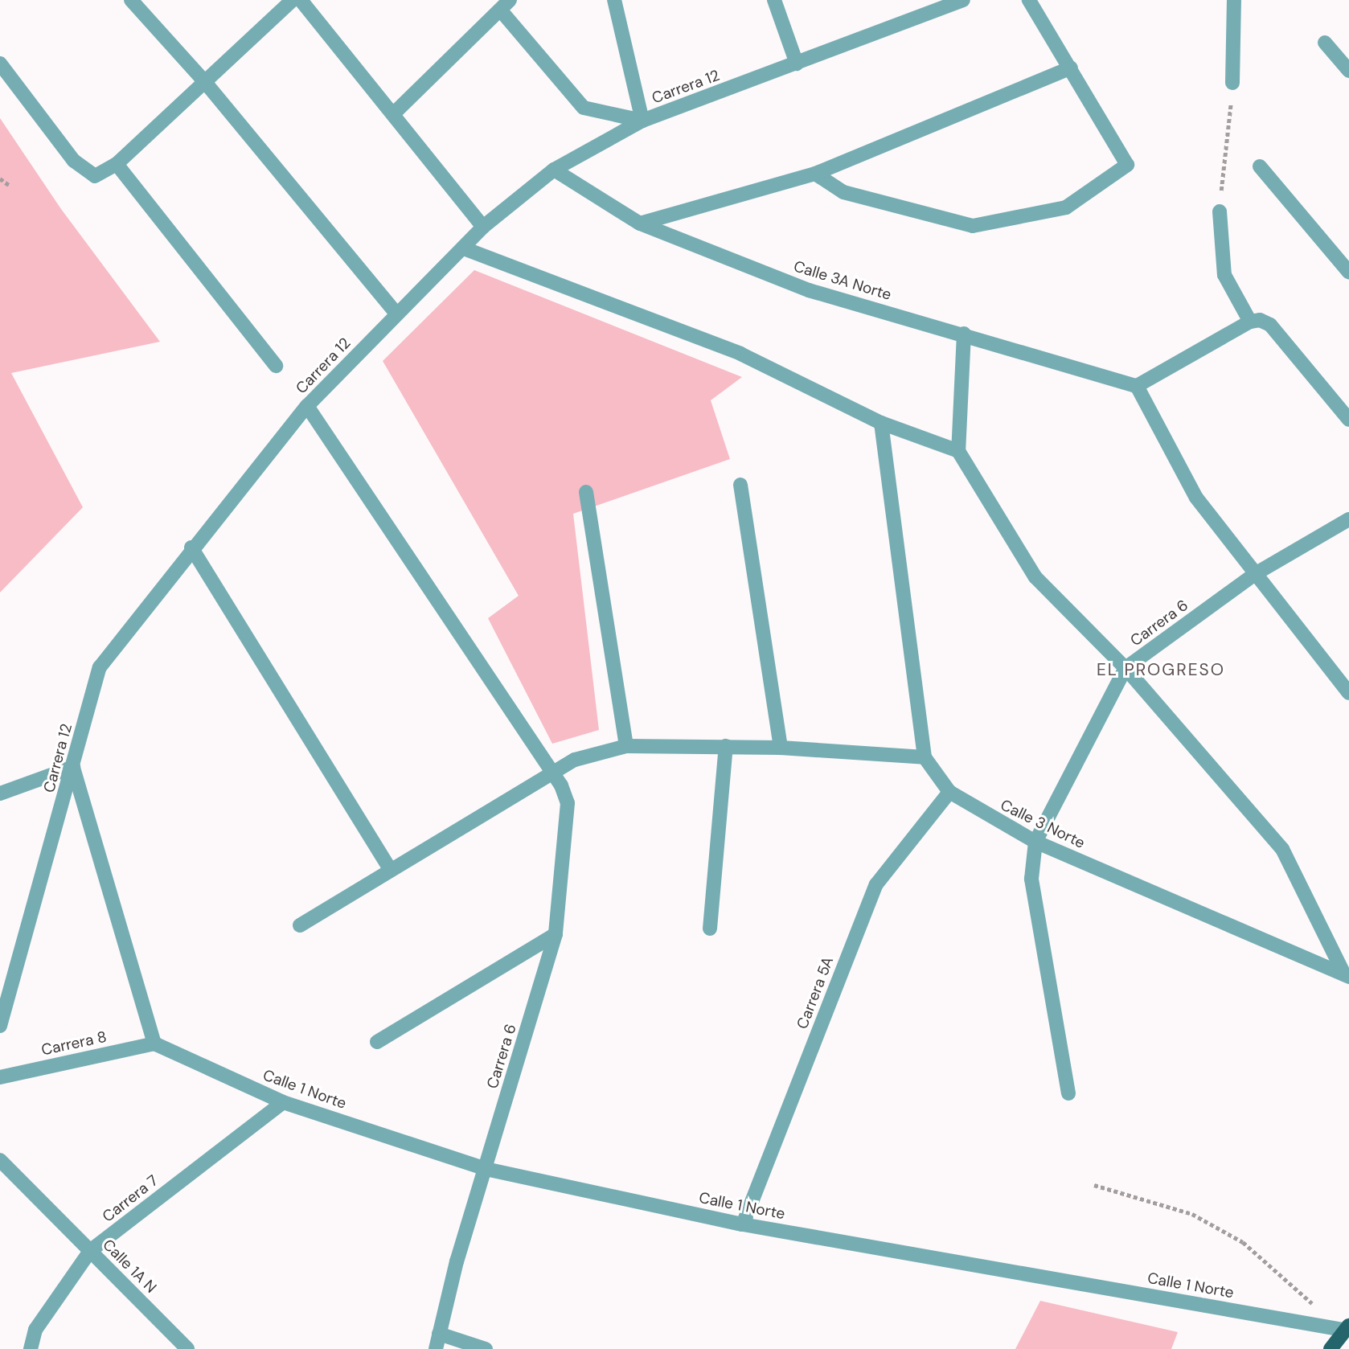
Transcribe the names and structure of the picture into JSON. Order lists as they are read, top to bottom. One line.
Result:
{"streets":{"street":["Carrera 12","Calle 3A Norte","Carrera 6","Calle 3 Norte","Carrera 5A","Carrera 8","Calle 1 Norte","Carrera 7","Calle 1A N"]},"crossings":[["Carrera 12","Calle 3A Norte"],["Carrera 12","Carrera 6"],["Carrera 6","Calle 3 Norte"],["Carrera 6","Calle 1 Norte"],["Calle 3 Norte","Carrera 5A"],["Carrera 5A","Calle 1 Norte"],["Carrera 8","Calle 1 Norte"],["Calle 1 Norte","Carrera 7"],["Carrera 7","Calle 1A N"]],"districts":["EL PROGRESO"]}
